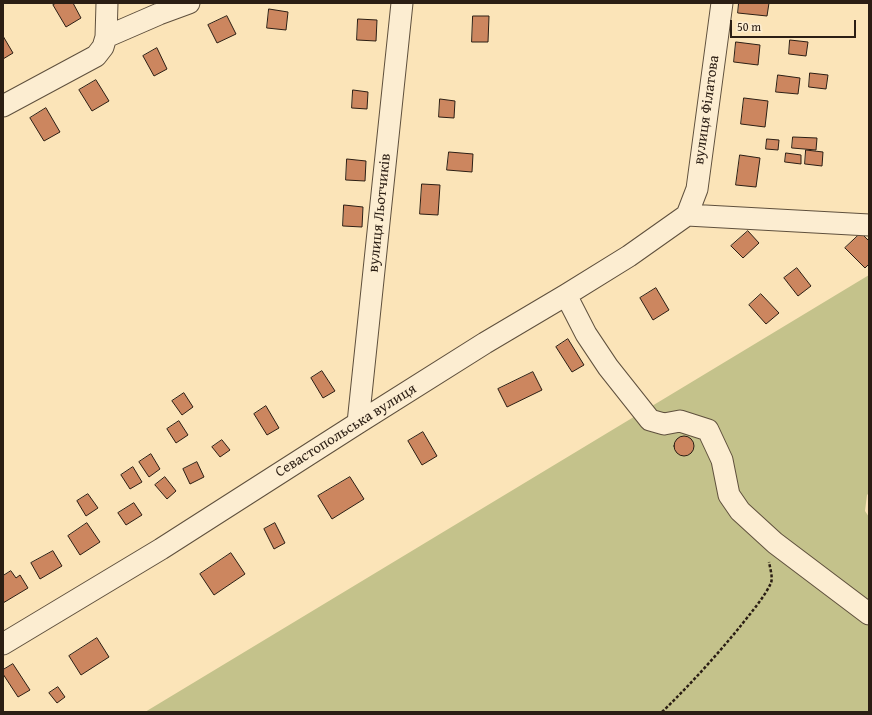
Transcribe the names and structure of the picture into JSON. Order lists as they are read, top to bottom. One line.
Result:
{"streets":{"street":["вулиця Філатова","вулиця Льотчиків","Севастопольська вулиця"]},"crossings":[["вулиця Філатова","Севастопольська вулиця"],["вулиця Льотчиків","Севастопольська вулиця"]],"scale_bar":"50 m"}
